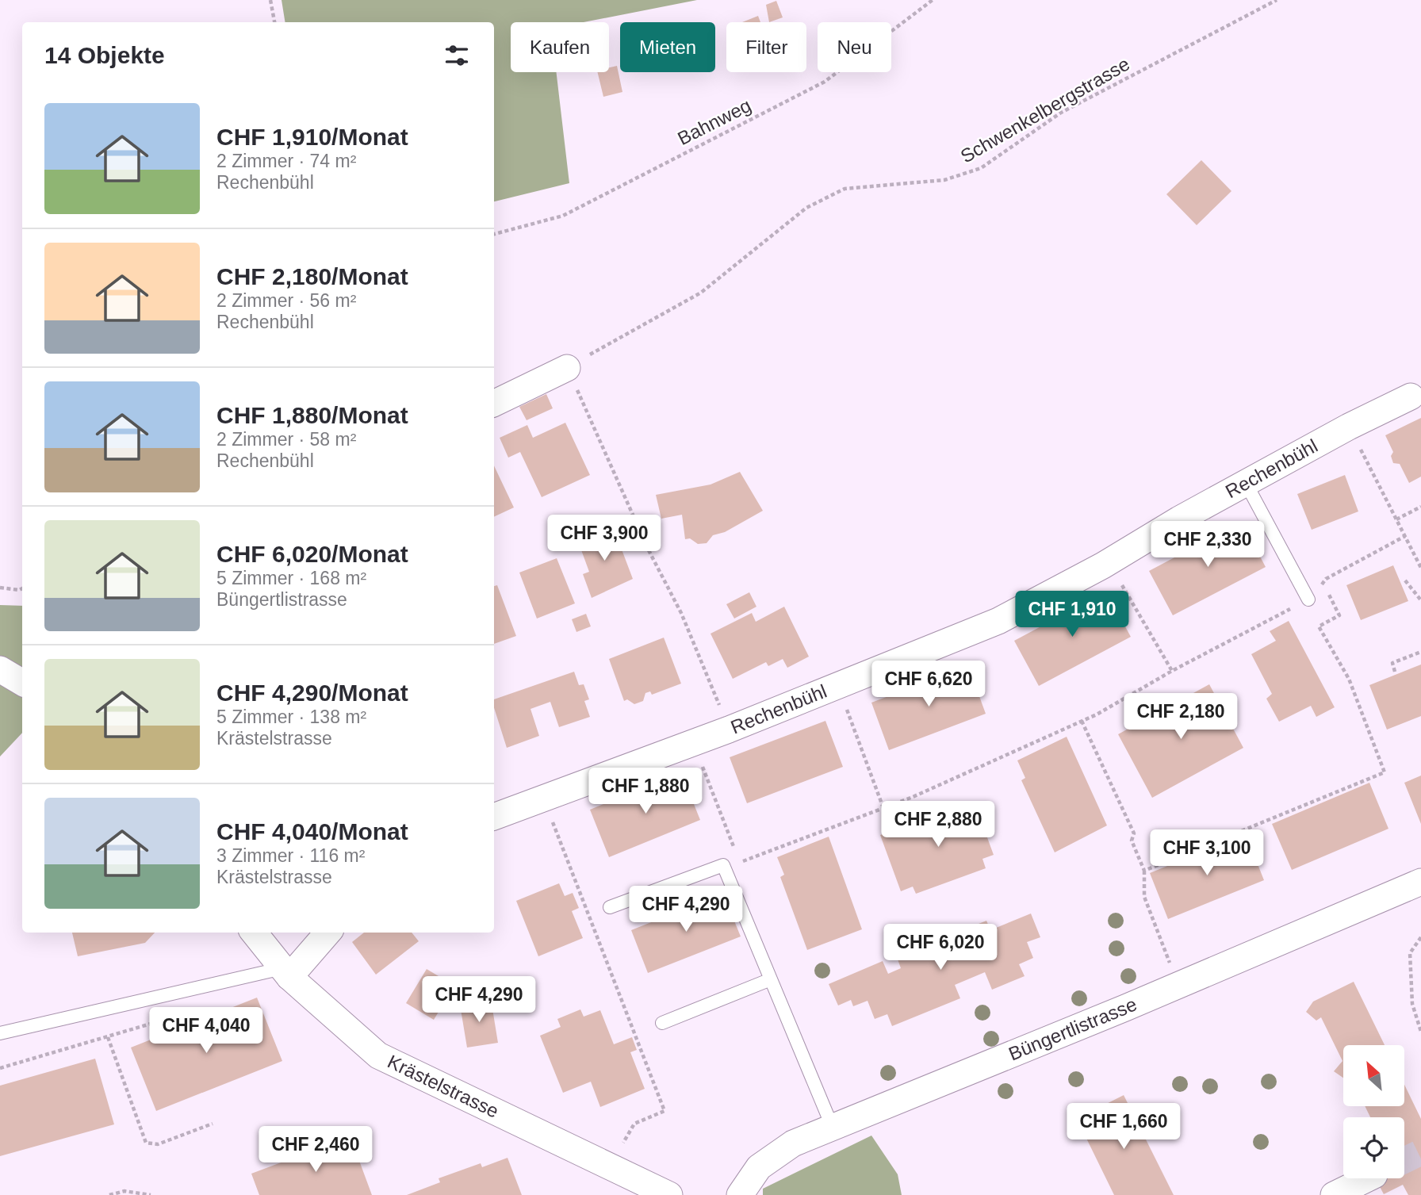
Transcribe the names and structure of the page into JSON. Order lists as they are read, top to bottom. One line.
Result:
{"streets":{"street":["Rechenbühl","Büngertlistrasse","Krästelstrasse"],"path":["Schwenkelbergstrasse","Bahnweg"]},"north":"top left","page":{"chip":["Kaufen","Mieten","Filter","Neu"],"heading":"14 Objekte","list":[{"name":"CHF 1,910/Monat","note":"2 Zimmer · 74 m² · Rechenbühl"},{"name":"CHF 2,180/Monat","note":"2 Zimmer · 56 m² · Rechenbühl"},{"name":"CHF 1,880/Monat","note":"2 Zimmer · 58 m² · Rechenbühl"},{"name":"CHF 6,020/Monat","note":"5 Zimmer · 168 m² · Büngertlistrasse"},{"name":"CHF 4,290/Monat","note":"5 Zimmer · 138 m² · Krästelstrasse"},{"name":"CHF 4,040/Monat","note":"3 Zimmer · 116 m² · Krästelstrasse"}],"price":["CHF 3,900","CHF 2,330","CHF 1,910","CHF 6,620","CHF 2,180","CHF 1,880","CHF 2,880","CHF 3,100","CHF 4,290","CHF 6,020","CHF 4,290","CHF 4,040","CHF 1,660","CHF 2,460"]}}
